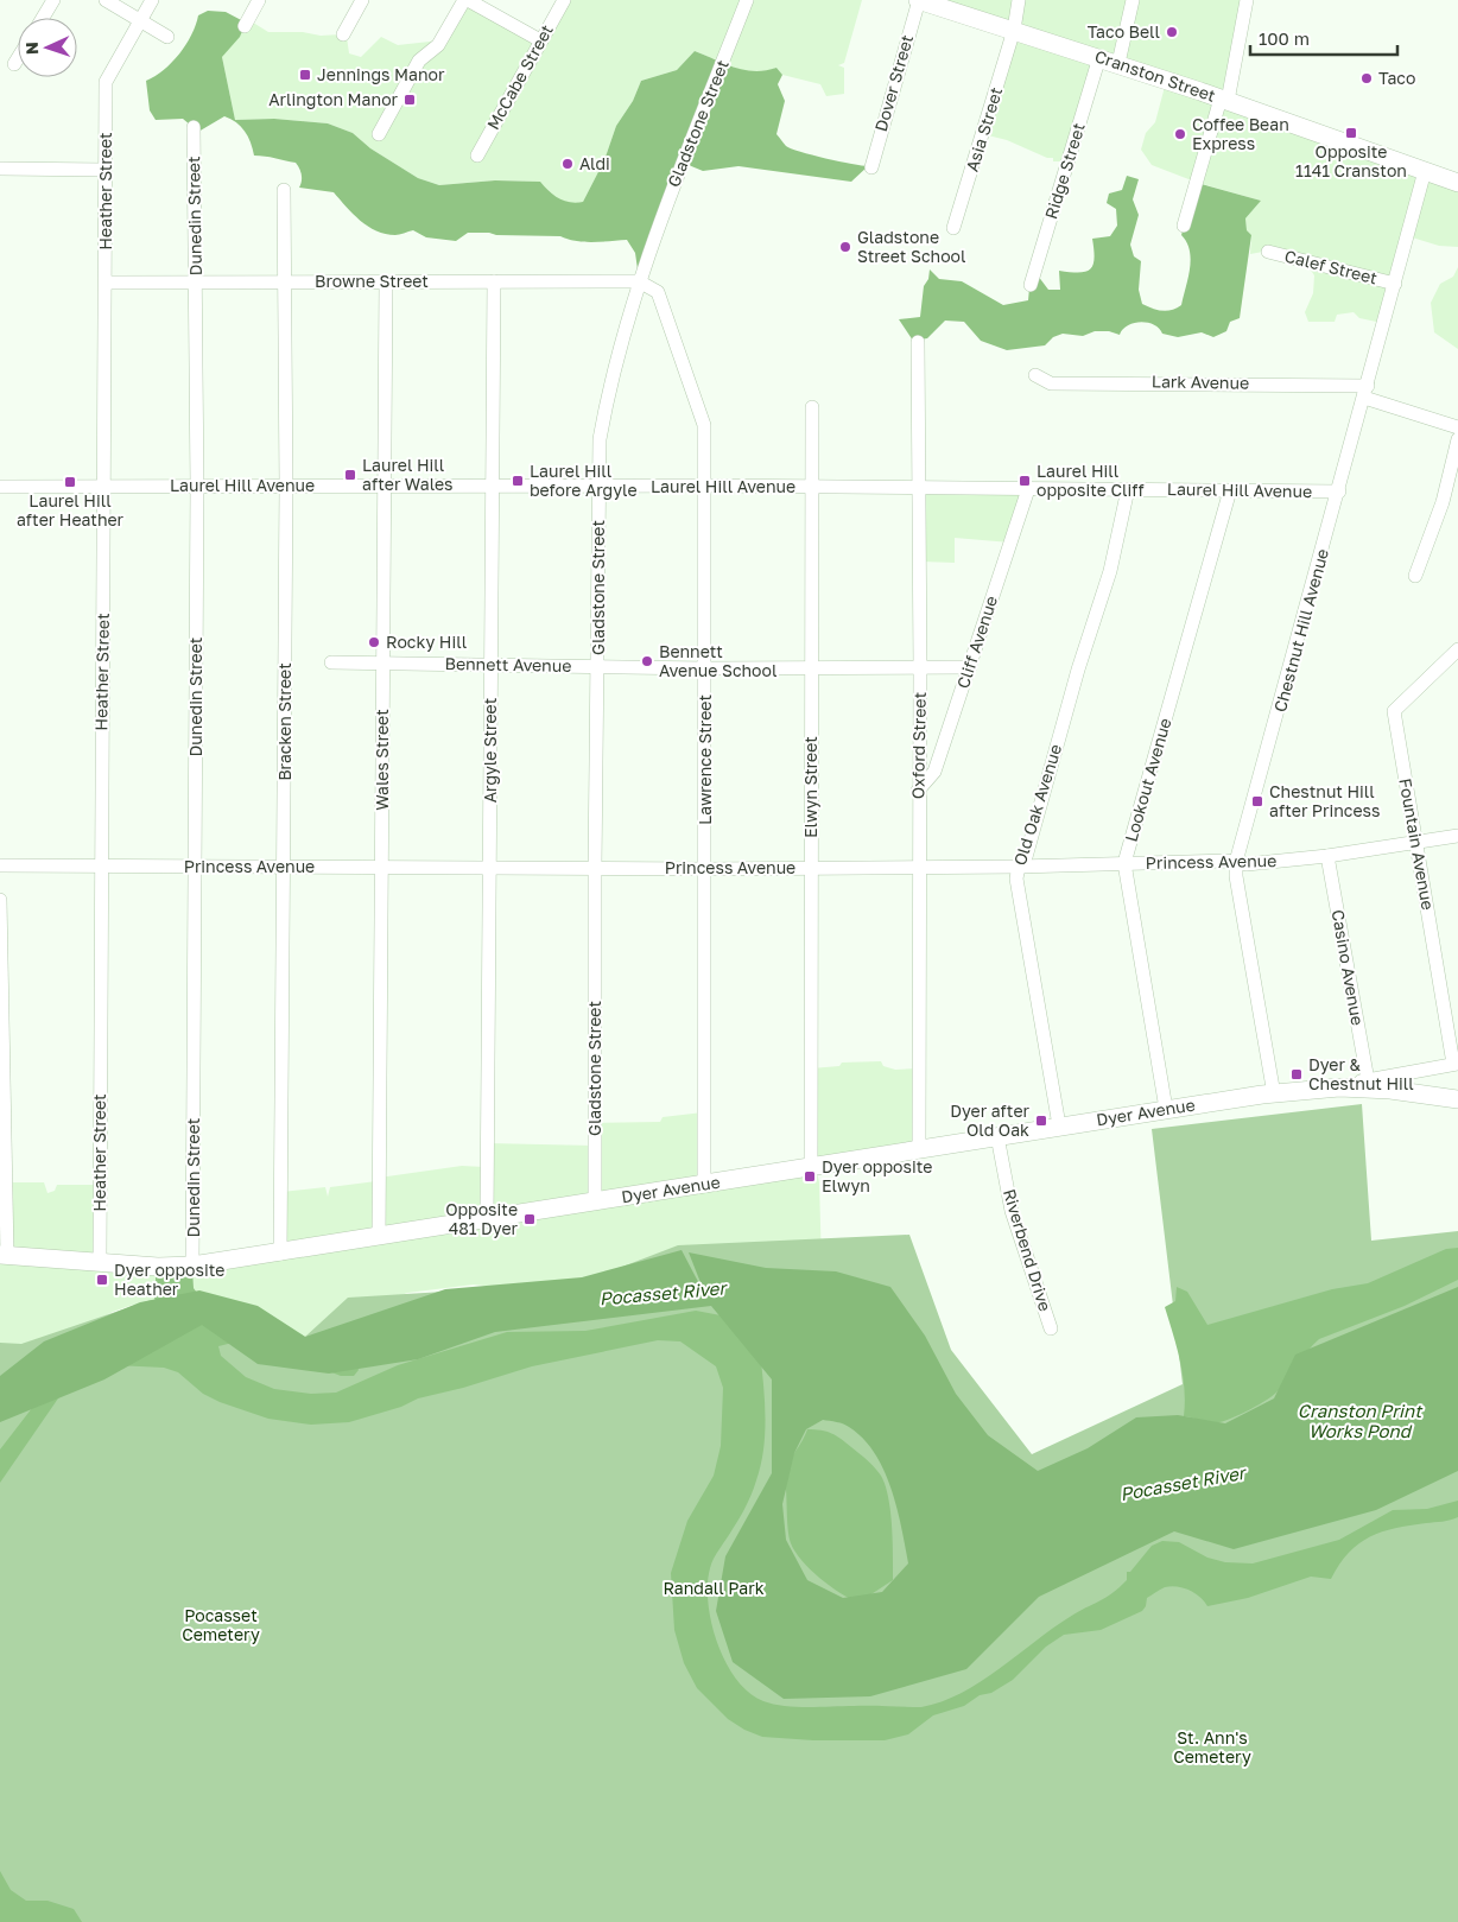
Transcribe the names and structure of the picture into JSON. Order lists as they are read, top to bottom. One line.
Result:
{"streets":{"main road":["Cranston Street","Dyer Avenue"],"street":["McCabe Street","Dover Street","Gladstone Street","Asia Street","Ridge Street","Heather Street","Dunedin Street","Calef Street","Browne Street","Lark Avenue","Laurel Hill Avenue","Chestnut Hill Avenue","Cliff Avenue","Bennett Avenue","Bracken Street","Oxford Street","Argyle Street","Wales Street","Lawrence Street","Lookout Avenue","Elwyn Street","Old Oak Avenue","Fountain Avenue","Princess Avenue","Casino Avenue","Riverbend Drive"]},"crossings":[["Cranston Street","Dover Street"],["Cranston Street","Asia Street"],["Cranston Street","Ridge Street"],["Cranston Street","Chestnut Hill Avenue"],["Gladstone Street","Browne Street"],["Gladstone Street","Laurel Hill Avenue"],["Gladstone Street","Bennett Avenue"],["Gladstone Street","Lawrence Street"],["Gladstone Street","Princess Avenue"],["Gladstone Street","Dyer Avenue"],["Heather Street","Browne Street"],["Heather Street","Laurel Hill Avenue"],["Heather Street","Princess Avenue"],["Heather Street","Dyer Avenue"],["Dunedin Street","Browne Street"],["Dunedin Street","Laurel Hill Avenue"],["Dunedin Street","Princess Avenue"],["Dunedin Street","Dyer Avenue"],["Calef Street","Chestnut Hill Avenue"],["Browne Street","Bracken Street"],["Browne Street","Argyle Street"],["Browne Street","Wales Street"],["Browne Street","Lawrence Street"],["Lark Avenue","Chestnut Hill Avenue"],["Laurel Hill Avenue","Chestnut Hill Avenue"],["Laurel Hill Avenue","Cliff Avenue"],["Laurel Hill Avenue","Bracken Street"],["Laurel Hill Avenue","Oxford Street"],["Laurel Hill Avenue","Argyle Street"],["Laurel Hill Avenue","Wales Street"],["Laurel Hill Avenue","Lawrence Street"],["Laurel Hill Avenue","Lookout Avenue"],["Laurel Hill Avenue","Elwyn Street"],["Laurel Hill Avenue","Old Oak Avenue"],["Chestnut Hill Avenue","Princess Avenue"],["Chestnut Hill Avenue","Dyer Avenue"],["Cliff Avenue","Bennett Avenue"],["Cliff Avenue","Oxford Street"],["Bennett Avenue","Oxford Street"],["Bennett Avenue","Argyle Street"],["Bennett Avenue","Wales Street"],["Bennett Avenue","Lawrence Street"],["Bennett Avenue","Elwyn Street"],["Bracken Street","Princess Avenue"],["Bracken Street","Dyer Avenue"],["Oxford Street","Princess Avenue"],["Oxford Street","Dyer Avenue"],["Argyle Street","Princess Avenue"],["Argyle Street","Dyer Avenue"],["Wales Street","Princess Avenue"],["Wales Street","Dyer Avenue"],["Lawrence Street","Princess Avenue"],["Lawrence Street","Dyer Avenue"],["Lookout Avenue","Princess Avenue"],["Lookout Avenue","Dyer Avenue"],["Elwyn Street","Princess Avenue"],["Elwyn Street","Dyer Avenue"],["Old Oak Avenue","Princess Avenue"],["Old Oak Avenue","Dyer Avenue"],["Fountain Avenue","Princess Avenue"],["Fountain Avenue","Dyer Avenue"],["Princess Avenue","Casino Avenue"],["Casino Avenue","Dyer Avenue"],["Dyer Avenue","Riverbend Drive"]],"water":["Pocasset River","Cranston Print Works Pond"],"parks":["Randall Park","Pocasset Cemetery","St. Ann's Cemetery"],"places":{"other":["Taco Bell","Taco","Coffee Bean Express","Aldi","Gladstone Street School","Rocky Hill","Bennett Avenue School"],"transit":["Jennings Manor","Arlington Manor","Opposite 1141 Cranston","Laurel Hill after Wales","Laurel Hill before Argyle","Laurel Hill opposite Cliff","Laurel Hill after Heather","Chestnut Hill after Princess","Dyer & Chestnut Hill","Dyer after Old Oak","Dyer opposite Elwyn","Opposite 481 Dyer","Dyer opposite Heather"]},"scale_bar":"100 m","north":"left"}
